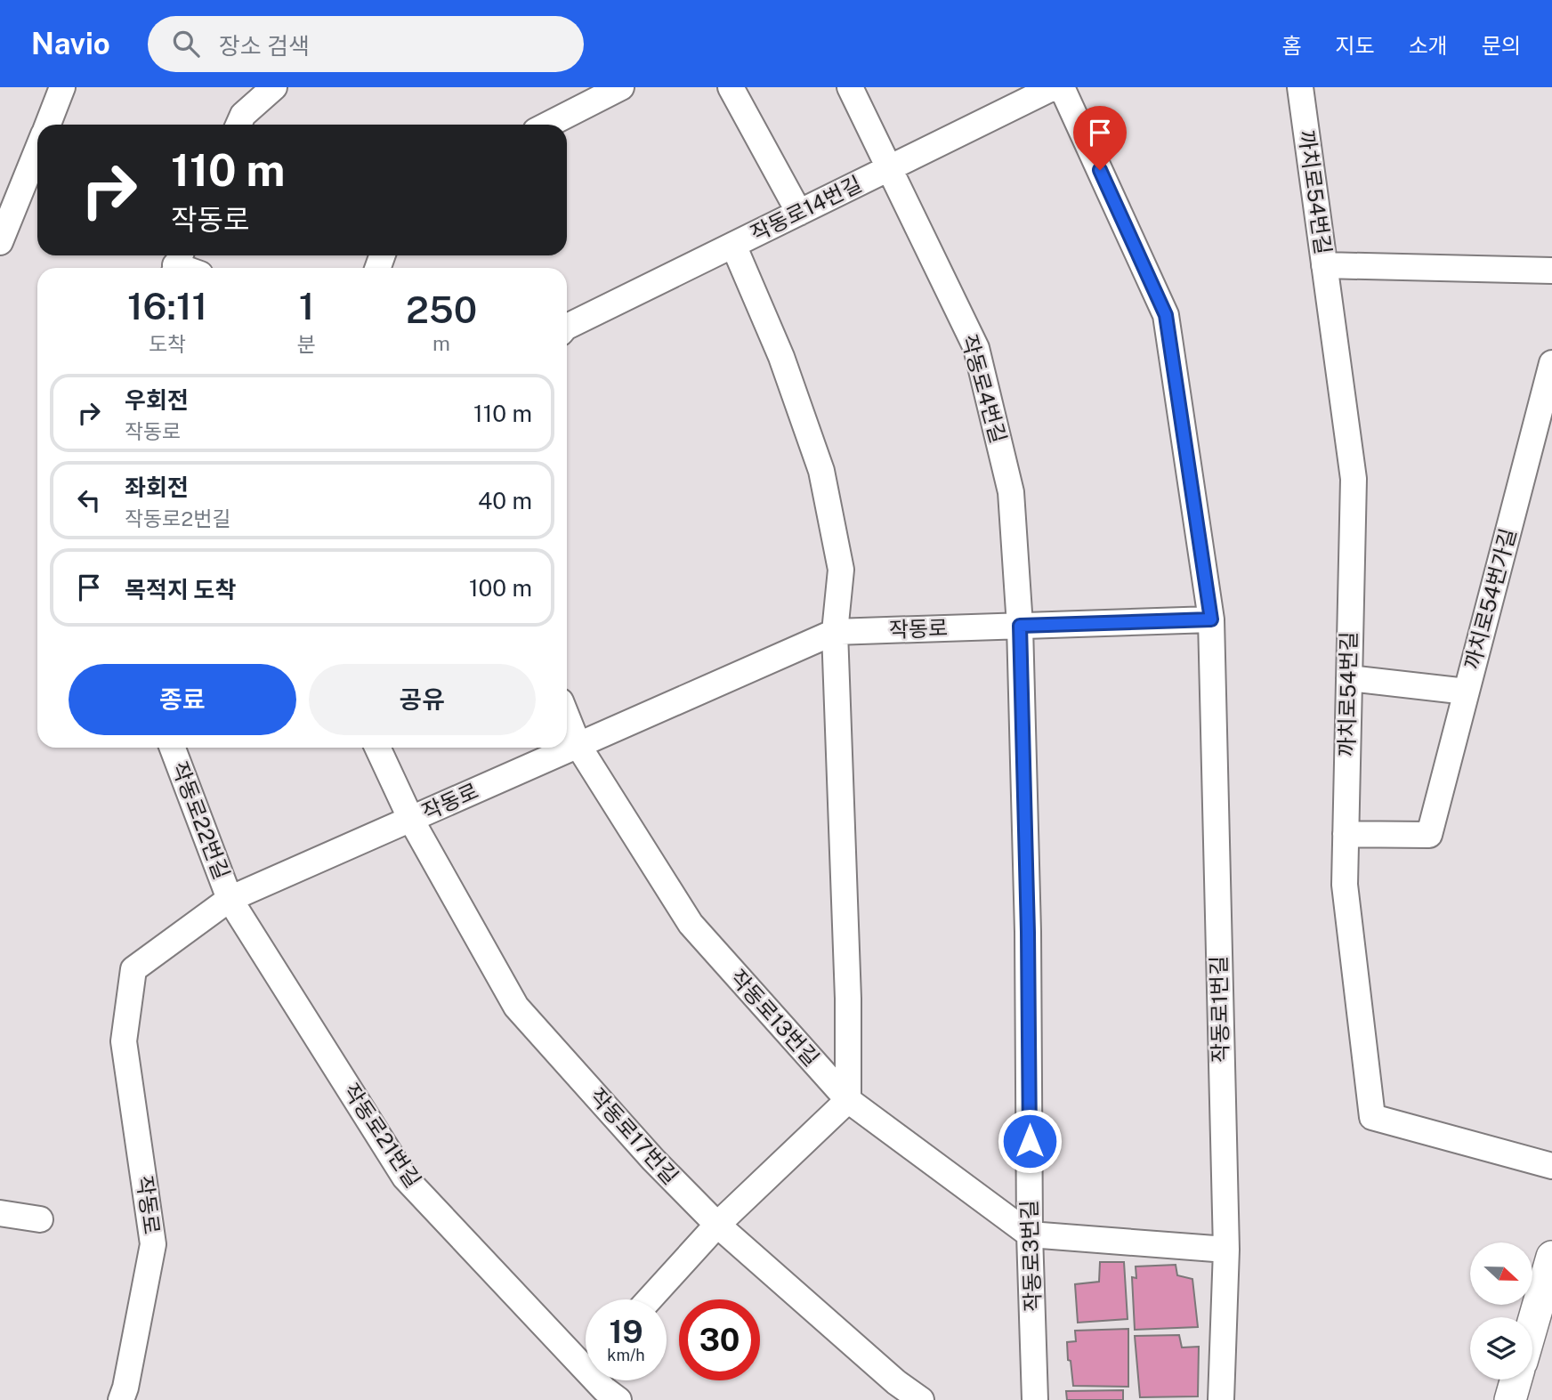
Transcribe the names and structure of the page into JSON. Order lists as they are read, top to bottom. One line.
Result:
{"streets":{"street":["까치로54번길","작동로14번길","작동로4번길","까치로54번가길","작동로","작동로22번길","작동로1번길","작동로13번길","작동로21번길","작동로17번길","작동로3번길"]},"crossings":[["까치로54번길","까치로54번가길"],["작동로14번길","작동로4번길"],["작동로4번길","작동로"],["작동로4번길","작동로3번길"],["작동로","작동로22번길"],["작동로","작동로1번길"],["작동로","작동로13번길"],["작동로","작동로21번길"],["작동로","작동로17번길"],["작동로","작동로3번길"],["작동로22번길","작동로21번길"],["작동로13번길","작동로3번길"]],"north":"right","page":{"header":"Navio","search":"장소 검색","nav":["홈","지도","소개","문의"],"turn":["110 m","작동로"],"eta":["16:11","도착","1","분","250","m"],"list":[{"name":"우회전","note":"작동로","value":"110 m"},{"name":"좌회전","note":"작동로2번길","value":"40 m"},{"name":"목적지 도착","value":"100 m"}],"buttons":["종료","공유"],"speed":"19 km/h","limit":"30"}}
